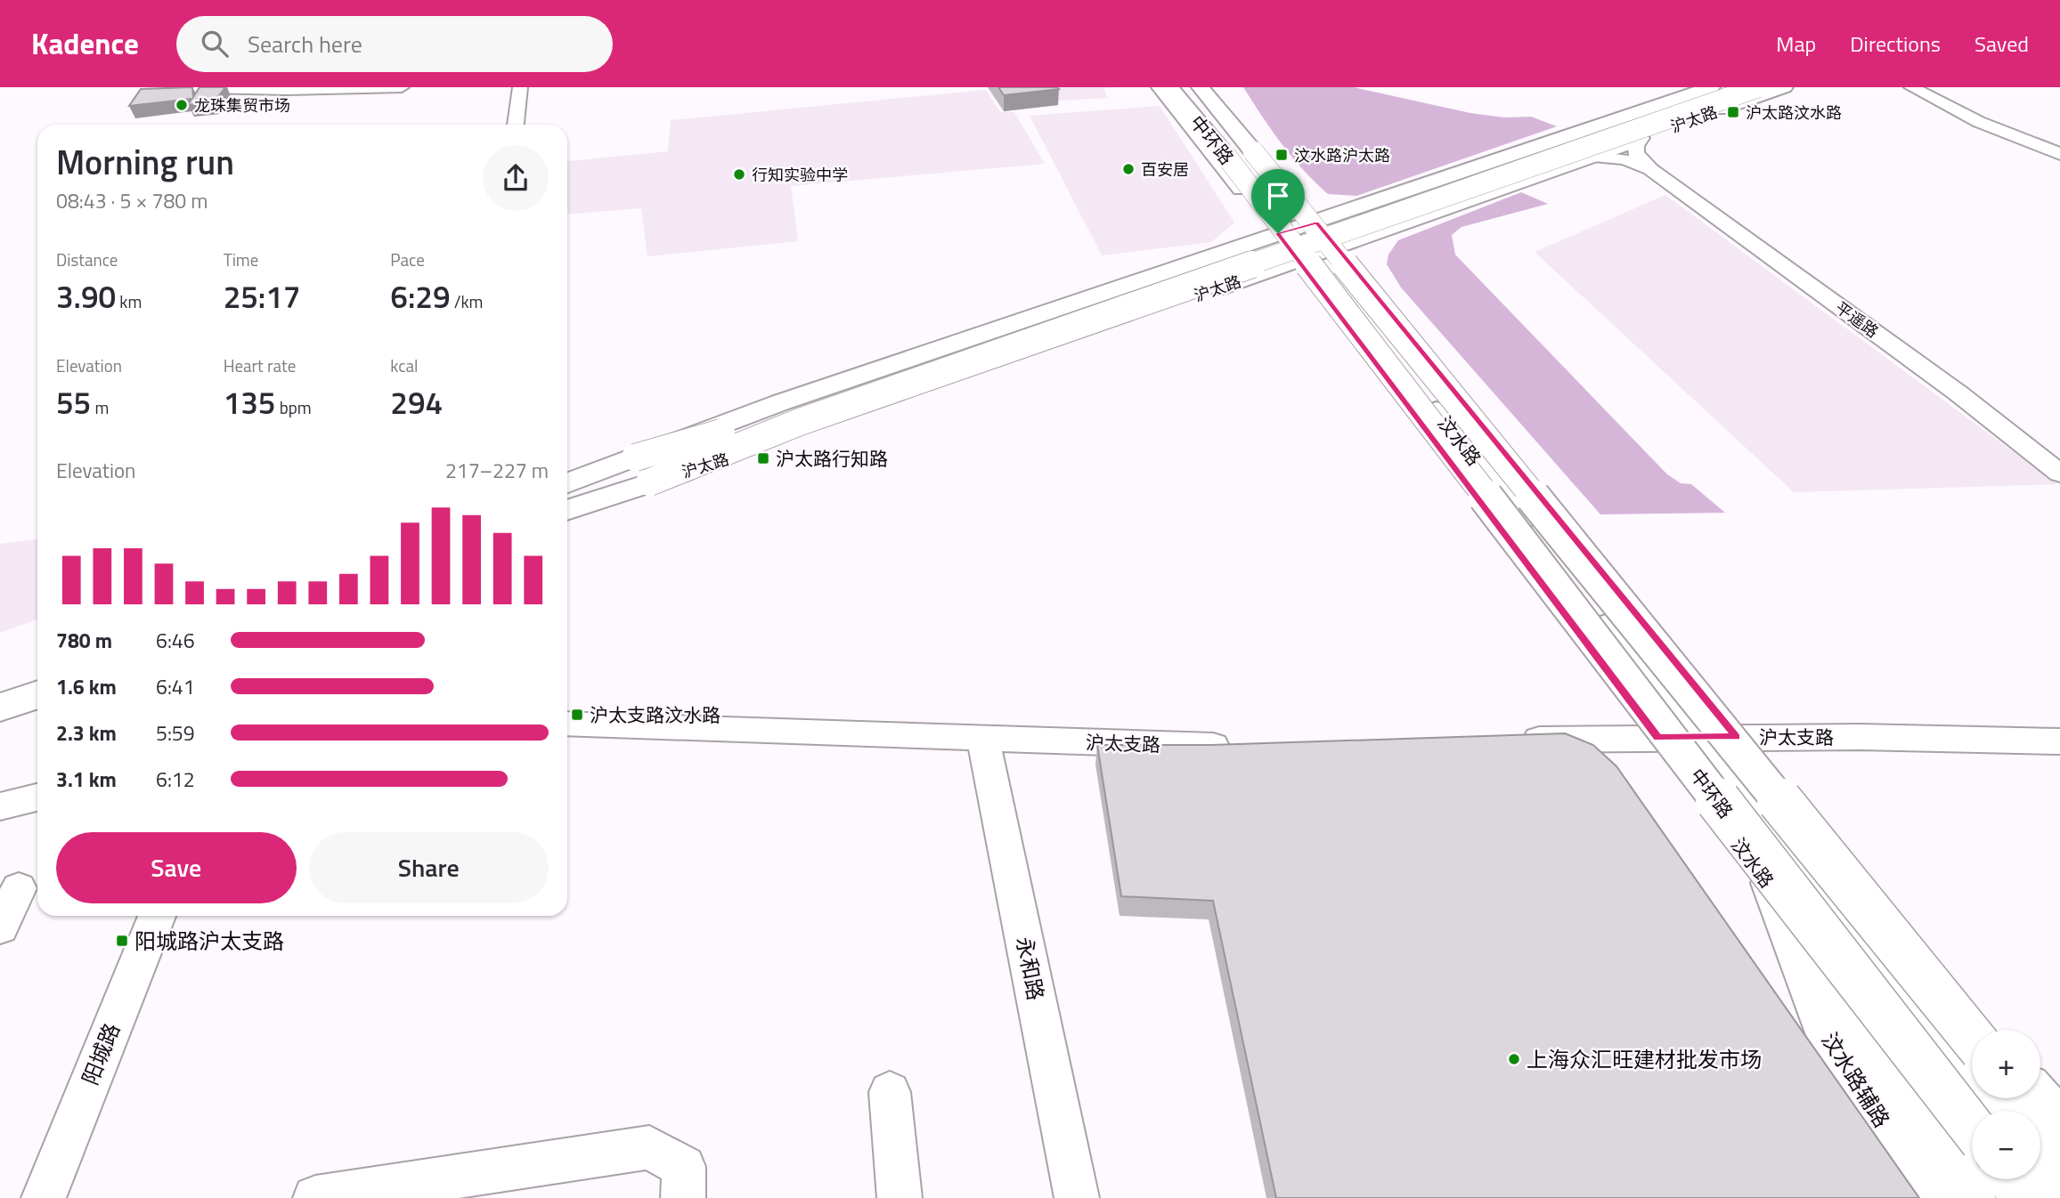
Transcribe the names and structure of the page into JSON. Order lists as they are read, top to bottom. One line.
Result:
{"streets":{"main road":["沪太路","中环路","汶水路"],"street":["平遥路","沪太支路","永和路","阳城路","汶水路辅路"]},"crossings":[["沪太路","平遥路"],["沪太路","汶水路"],["汶水路","沪太支路"],["汶水路","汶水路辅路"],["沪太支路","永和路"]],"places":{"other":["龙珠集贸市场","百安居","行知实验中学","上海众汇旺建材批发市场"],"transit":["沪太路汶水路","汶水路沪太路","沪太路行知路","沪太支路汶水路","阳城路沪太支路"]},"page":{"header":"Kadence","search":"Search here","nav":["Map","Directions","Saved"],"heading":["Morning run","08:43 · 5 × 780 m"],"stats":[["Distance","3.90 km"],["Time","25:17"],["Pace","6:29 /km"],["Elevation","55 m"],["Heart rate","135 bpm"],["kcal","294"]],"chart":["Elevation","217–227 m"],"list":[{"name":"780 m","note":"6:46"},{"name":"1.6 km","note":"6:41"},{"name":"2.3 km","note":"5:59"},{"name":"3.1 km","note":"6:12"}],"buttons":["Save","Share"],"map_buttons":["+","−"]}}
